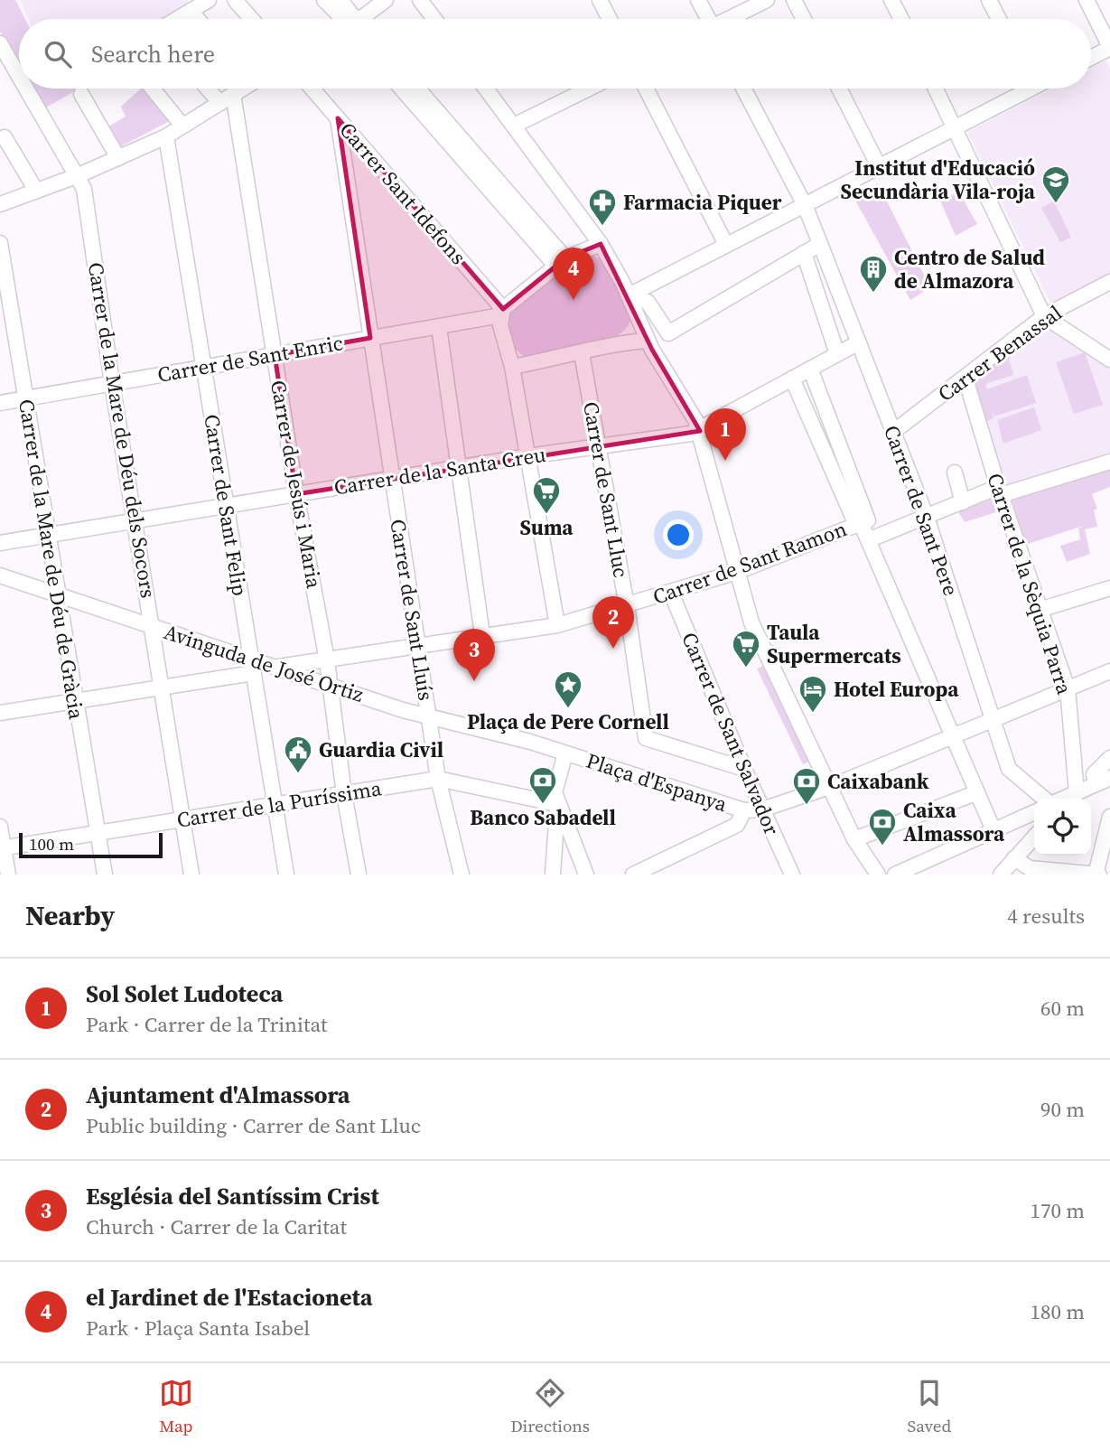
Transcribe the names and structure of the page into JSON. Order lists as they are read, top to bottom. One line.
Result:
{"streets":{"street":["Carrer Sant Idefons","Carrer Benassal","Carrer de Sant Enric","Carrer de la Mare de Déu dels Socors","Carrer de la Santa Creu","Carrer de Jesús i Maria","Carrer de Sant Lluc","Carrer de Sant Felip","Carrer de Sant Pere","Carrer de la Mare de Déu de Gràcia","Carrer de Sant Ramon","Carrer de la Sèquia Parra","Carrer de Sant Lluís","Avinguda de José Ortiz","Carrer de Sant Salvador","Plaça d'Espanya","Carrer de la Puríssima"]},"crossings":[["Carrer Sant Idefons","Carrer de Sant Enric"],["Carrer Sant Idefons","Carrer de Sant Lluís"],["Carrer Benassal","Carrer de Sant Pere"],["Carrer Benassal","Carrer de la Sèquia Parra"],["Carrer de Sant Enric","Carrer de la Mare de Déu dels Socors"],["Carrer de Sant Enric","Carrer de Jesús i Maria"],["Carrer de Sant Enric","Carrer de Sant Felip"],["Carrer de Sant Enric","Carrer de la Mare de Déu de Gràcia"],["Carrer de Sant Enric","Carrer de Sant Lluís"],["Carrer de la Mare de Déu dels Socors","Carrer de la Santa Creu"],["Carrer de la Mare de Déu dels Socors","Avinguda de José Ortiz"],["Carrer de la Mare de Déu dels Socors","Carrer de la Puríssima"],["Carrer de la Santa Creu","Carrer de Jesús i Maria"],["Carrer de la Santa Creu","Carrer de Sant Lluc"],["Carrer de la Santa Creu","Carrer de Sant Felip"],["Carrer de la Santa Creu","Carrer de Sant Pere"],["Carrer de la Santa Creu","Carrer de la Mare de Déu de Gràcia"],["Carrer de la Santa Creu","Carrer de Sant Lluís"],["Carrer de Jesús i Maria","Carrer de Sant Ramon"],["Carrer de Jesús i Maria","Avinguda de José Ortiz"],["Carrer de Jesús i Maria","Carrer de la Puríssima"],["Carrer de Sant Lluc","Carrer de Sant Ramon"],["Carrer de Sant Lluc","Plaça d'Espanya"],["Carrer de Sant Felip","Avinguda de José Ortiz"],["Carrer de Sant Felip","Carrer de la Puríssima"],["Carrer de la Mare de Déu de Gràcia","Avinguda de José Ortiz"],["Carrer de la Mare de Déu de Gràcia","Carrer de la Puríssima"],["Carrer de Sant Ramon","Carrer de Sant Lluís"],["Carrer de Sant Ramon","Avinguda de José Ortiz"],["Carrer de Sant Ramon","Carrer de Sant Salvador"],["Carrer de Sant Lluís","Avinguda de José Ortiz"],["Carrer de Sant Lluís","Carrer de la Puríssima"],["Avinguda de José Ortiz","Plaça d'Espanya"],["Carrer de Sant Salvador","Plaça d'Espanya"]],"places":{"school or university":["Institut d'Educació Secundària Vila-roja"],"pharmacy":["Farmacia Piquer"],"building":["Centro de Salud de Almazora"],"supermarket":["Suma","Taula Supermercats"],"place":["Plaça de Pere Cornell"],"hotel":["Hotel Europa"],"public building":["Guardia Civil"],"bank":["Banco Sabadell","Caixabank","Caixa Almassora"]},"scale_bar":"100 m","page":{"search":"Search here","pins":["4","1","2","3"],"scale":"100 m","heading":["Nearby","4 results"],"list":[{"mark":"1","name":"Sol Solet Ludoteca","note":"Park · Carrer de la Trinitat","value":"60 m"},{"mark":"2","name":"Ajuntament d'Almassora","note":"Public building · Carrer de Sant Lluc","value":"90 m"},{"mark":"3","name":"Església del Santíssim Crist","note":"Church · Carrer de la Caritat","value":"170 m"},{"mark":"4","name":"el Jardinet de l'Estacioneta","note":"Park · Plaça Santa Isabel","value":"180 m"}],"nav":["Map","Directions","Saved"]}}
